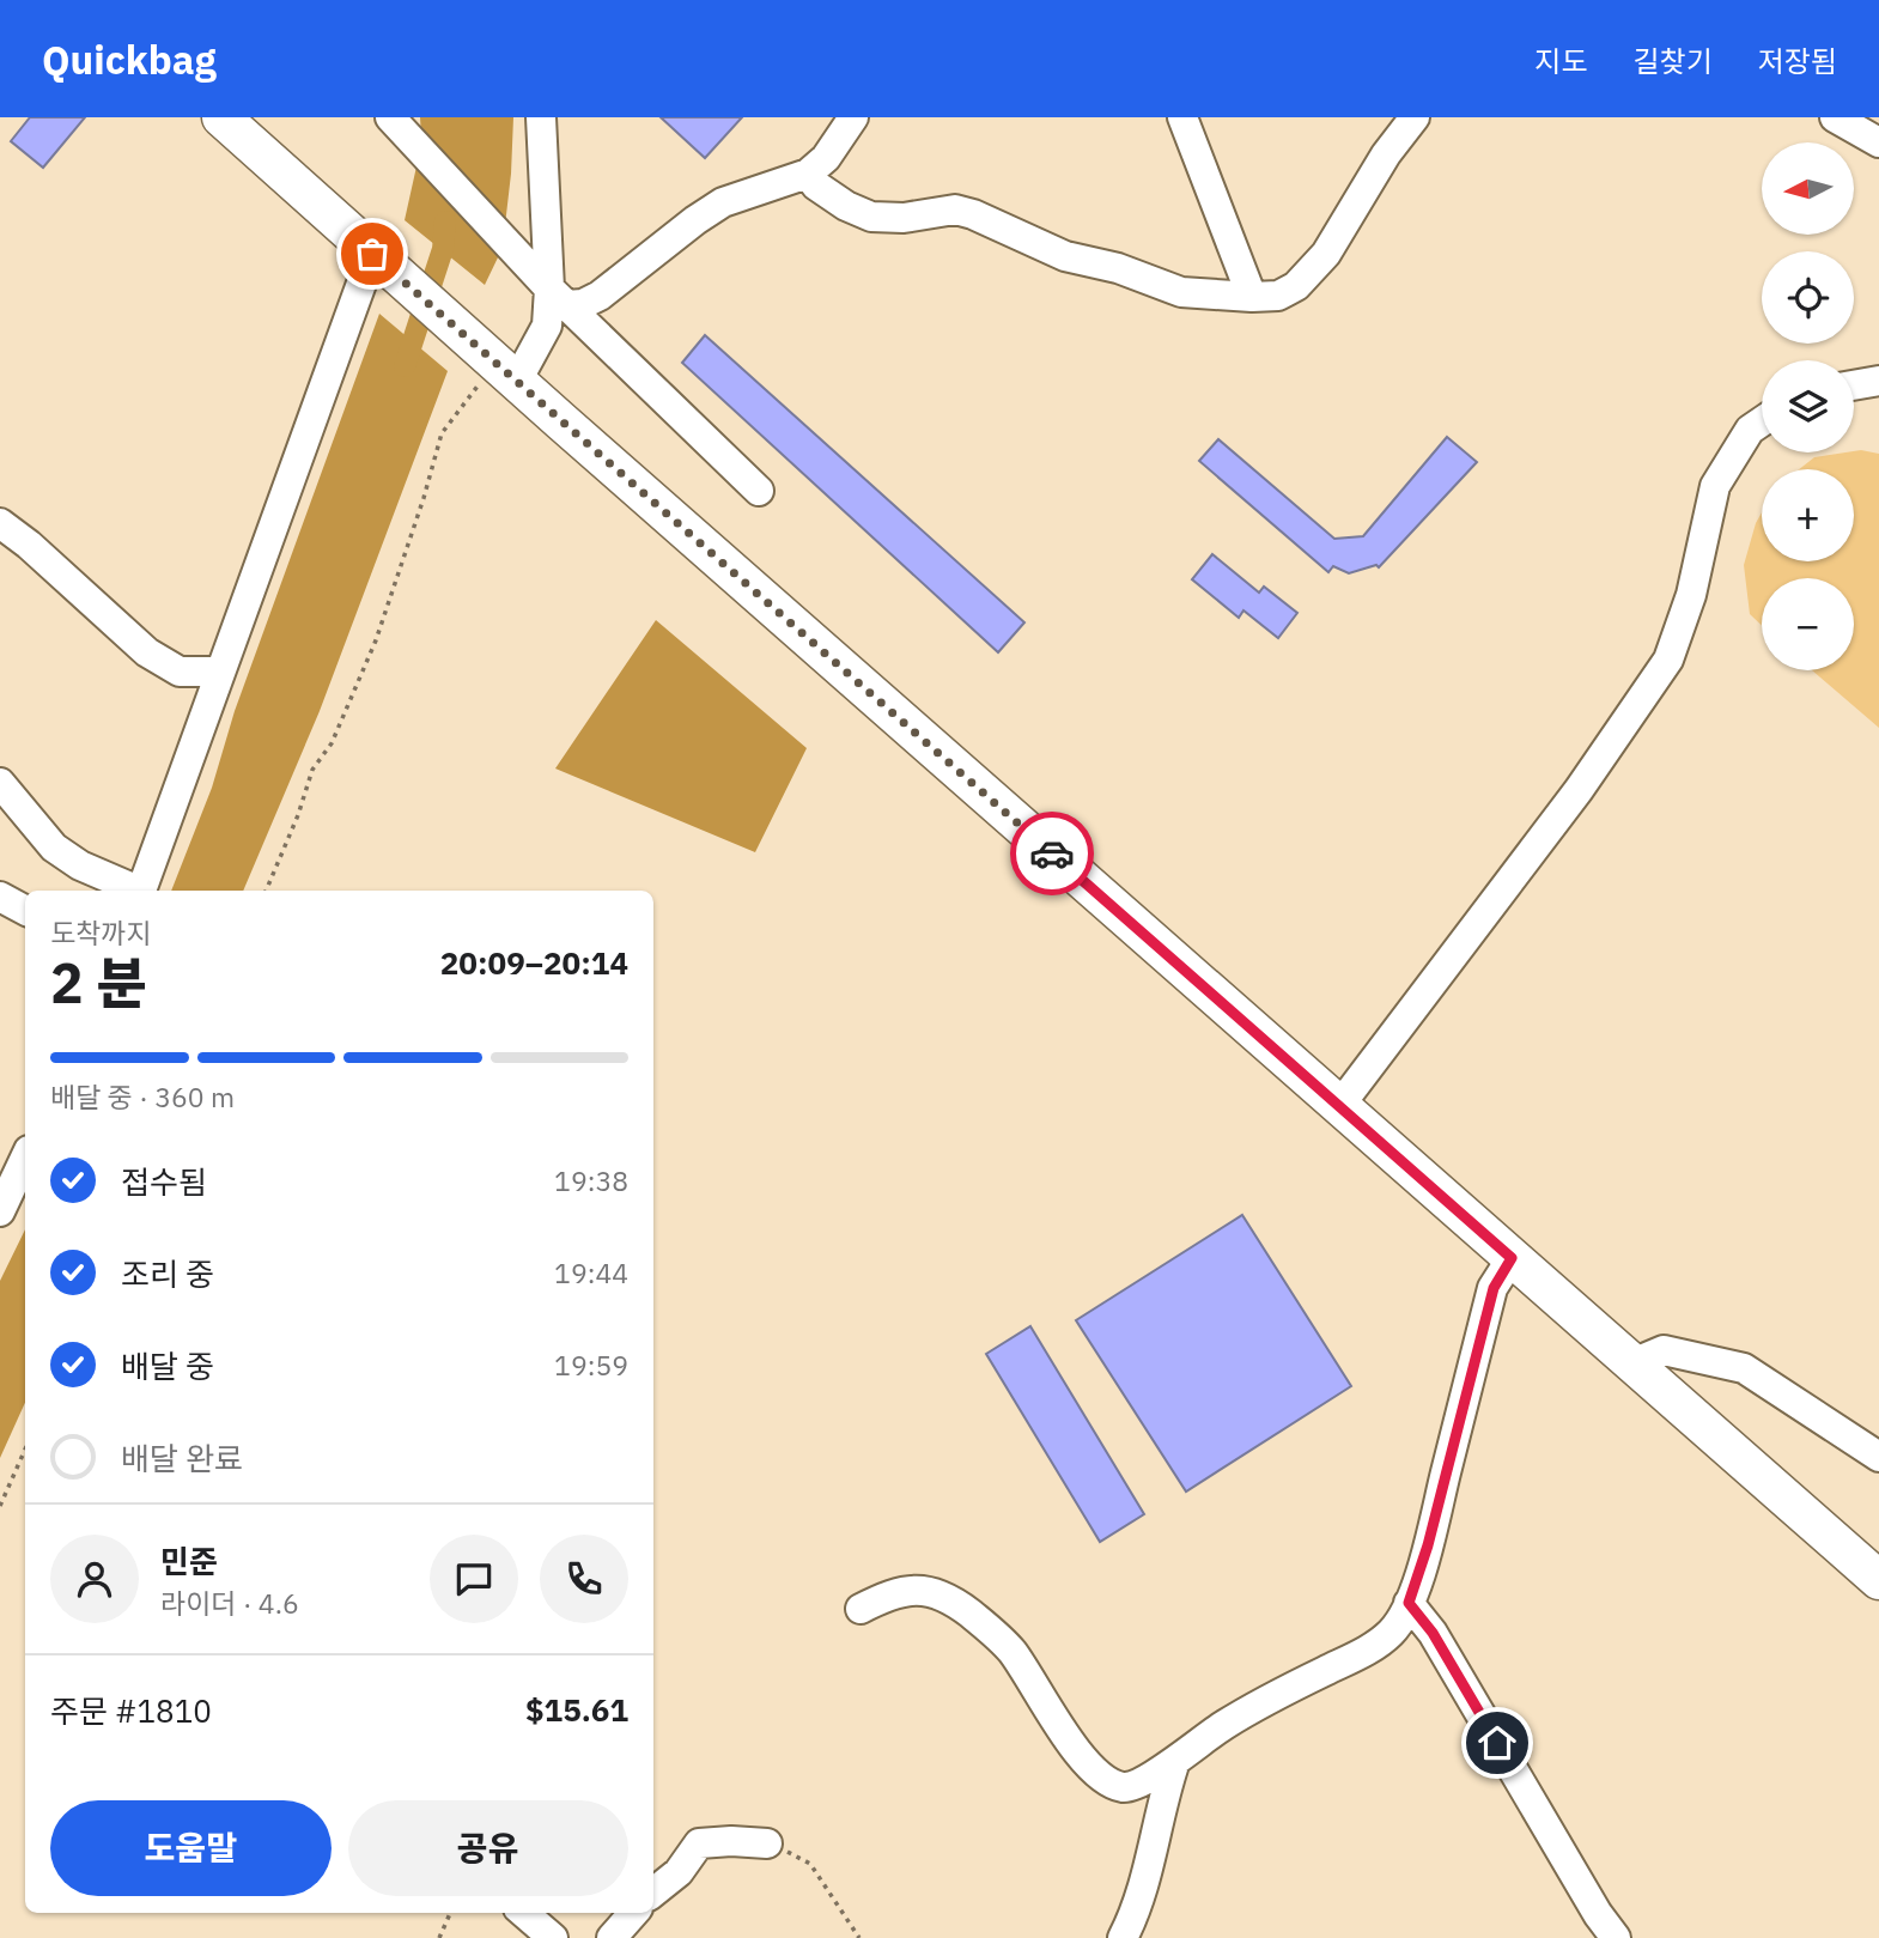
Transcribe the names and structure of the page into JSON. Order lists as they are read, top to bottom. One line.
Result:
{"north":"left","page":{"header":"Quickbag","nav":["지도","길찾기","저장됨"],"map_buttons":["+","−"],"heading":["2 분","도착까지","20:09–20:14"],"panel":["민준","라이더 · 4.6","주문 #1810","$15.61"],"bar":"배달 중 · 360 m","list":[["접수됨","19:38"],["조리 중","19:44"],["배달 중","19:59"],"배달 완료"],"buttons":["도움말","공유"]}}
